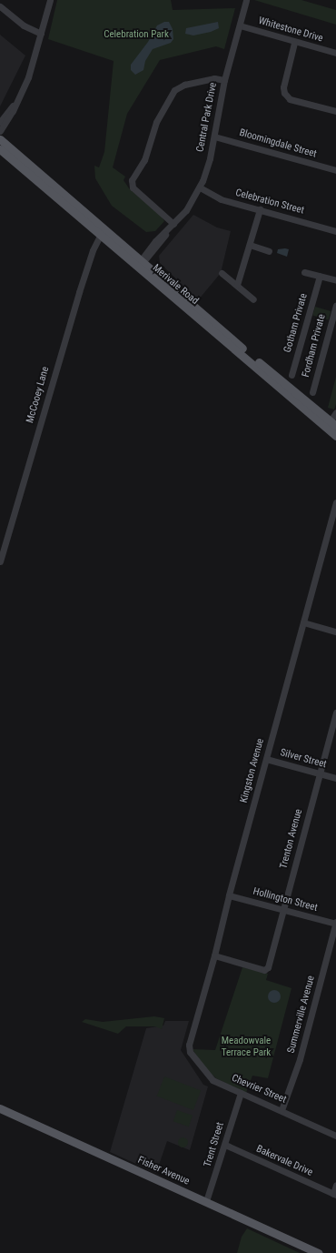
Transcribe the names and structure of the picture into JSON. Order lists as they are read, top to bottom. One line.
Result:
{"streets":{"main road":["Merivale Road","Fisher Avenue"],"street":["Whitestone Drive","Central Park Drive","Bloomingdale Street","Celebration Street","Gotham Private","Fordham Private","McCooey Lane","Silver Street","Kingston Avenue","Trenton Avenue","Hollington Street","Summerville Avenue","Chevrier Street","Trent Street","Bakervale Drive"]},"crossings":[["Whitestone Drive","Central Park Drive"],["Central Park Drive","Bloomingdale Street"],["Central Park Drive","Celebration Street"],["Central Park Drive","Merivale Road"],["Merivale Road","McCooey Lane"],["Silver Street","Kingston Avenue"],["Silver Street","Trenton Avenue"],["Kingston Avenue","Trenton Avenue"],["Kingston Avenue","Hollington Street"],["Kingston Avenue","Chevrier Street"],["Trenton Avenue","Hollington Street"],["Hollington Street","Summerville Avenue"],["Summerville Avenue","Chevrier Street"],["Chevrier Street","Trent Street"],["Trent Street","Bakervale Drive"],["Trent Street","Fisher Avenue"]],"parks":["Celebration Park","Meadowvale Terrace Park"]}
